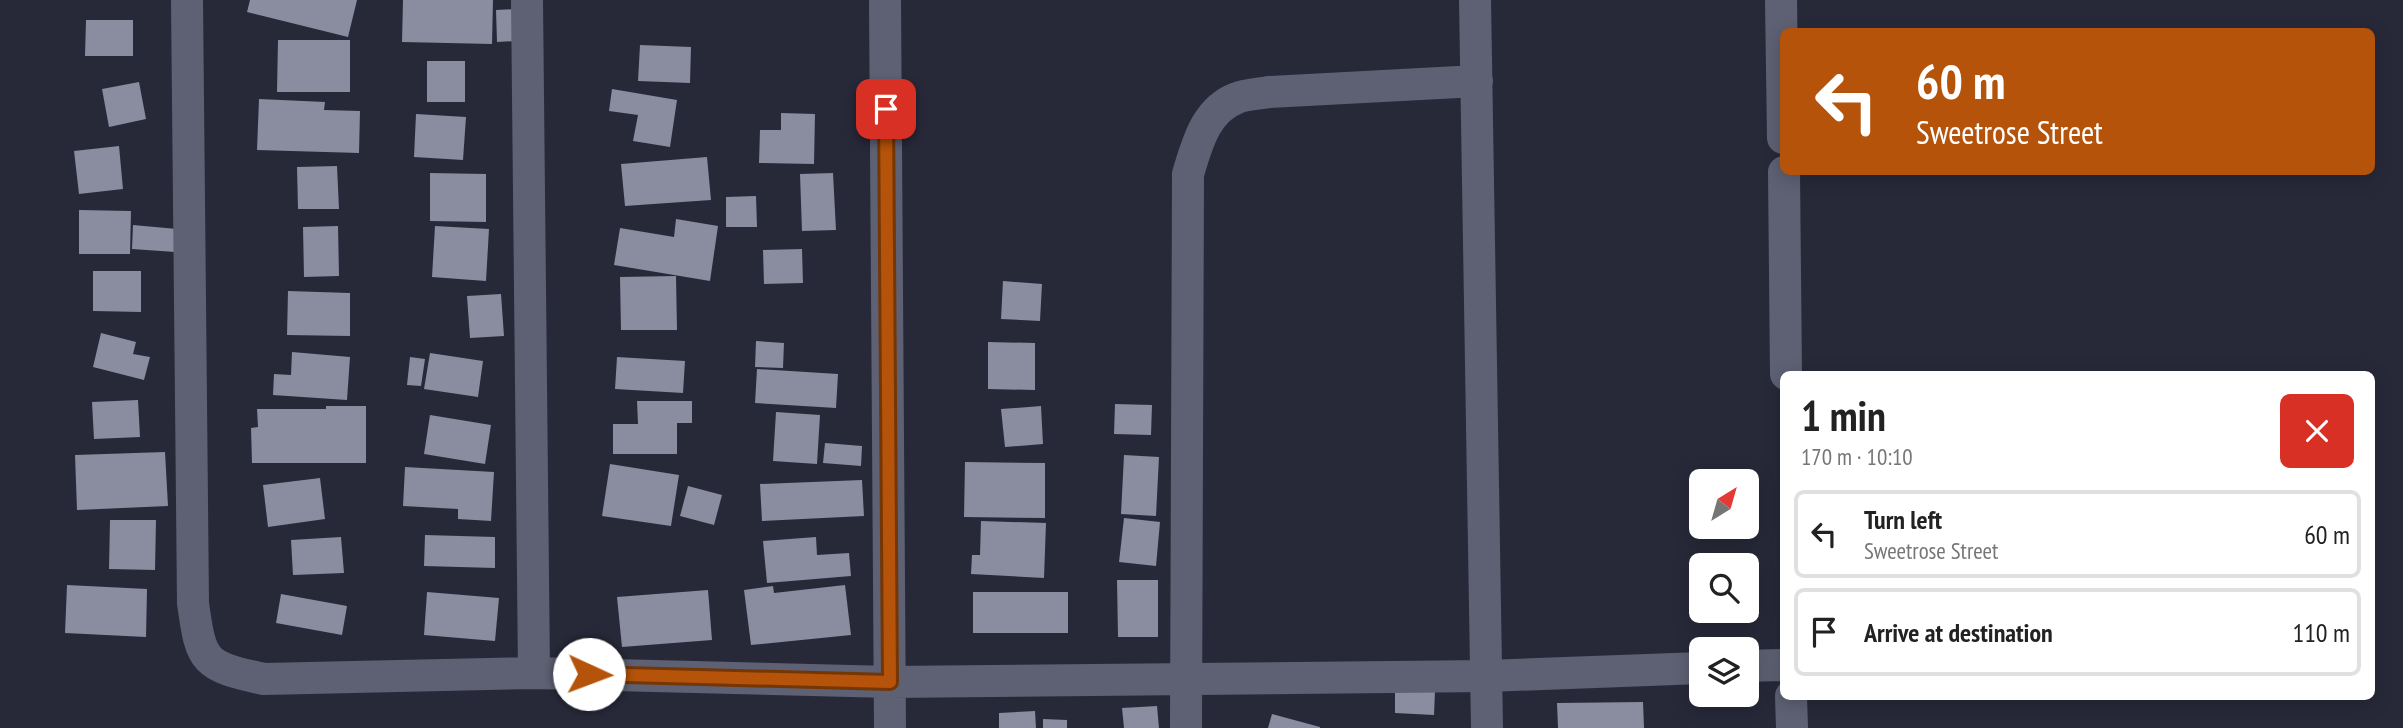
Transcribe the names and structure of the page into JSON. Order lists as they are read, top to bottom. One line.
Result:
{"north":"top right","page":{"turn":["60 m","Sweetrose Street"],"heading":["1 min","170 m · 10:10"],"list":[{"name":"Turn left","note":"Sweetrose Street","value":"60 m"},{"name":"Arrive at destination","value":"110 m"}]}}
